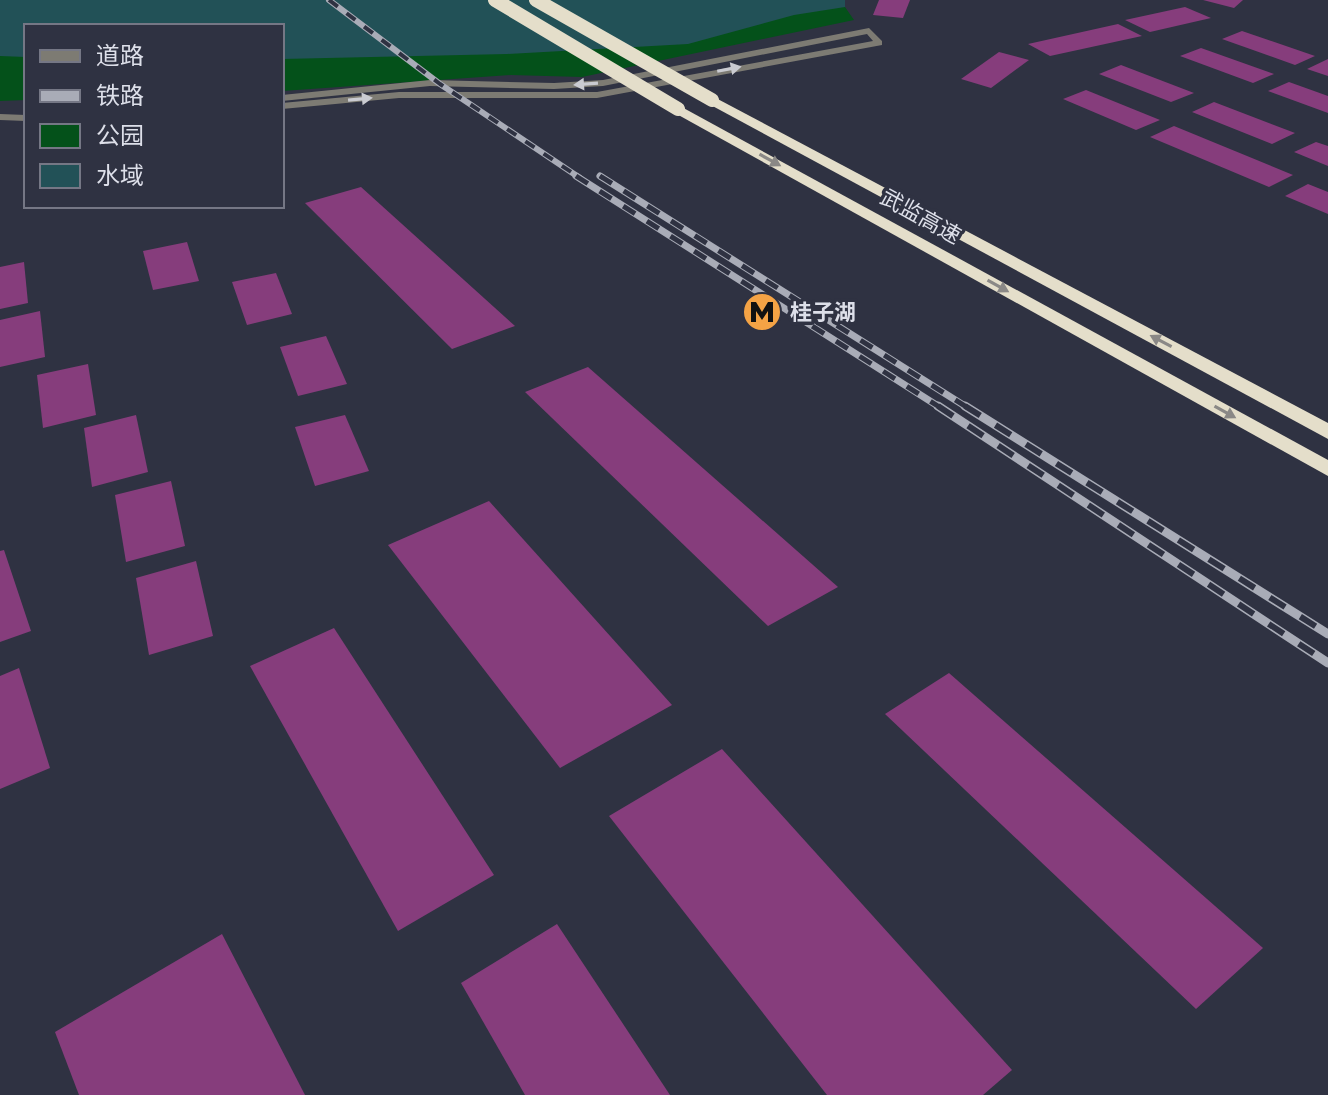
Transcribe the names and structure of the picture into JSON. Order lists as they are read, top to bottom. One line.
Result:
{"streets":{"highway":["武监高速"]},"places":{"metro station":["桂子湖"]},"legend":["道路","铁路","公园","水域"]}
